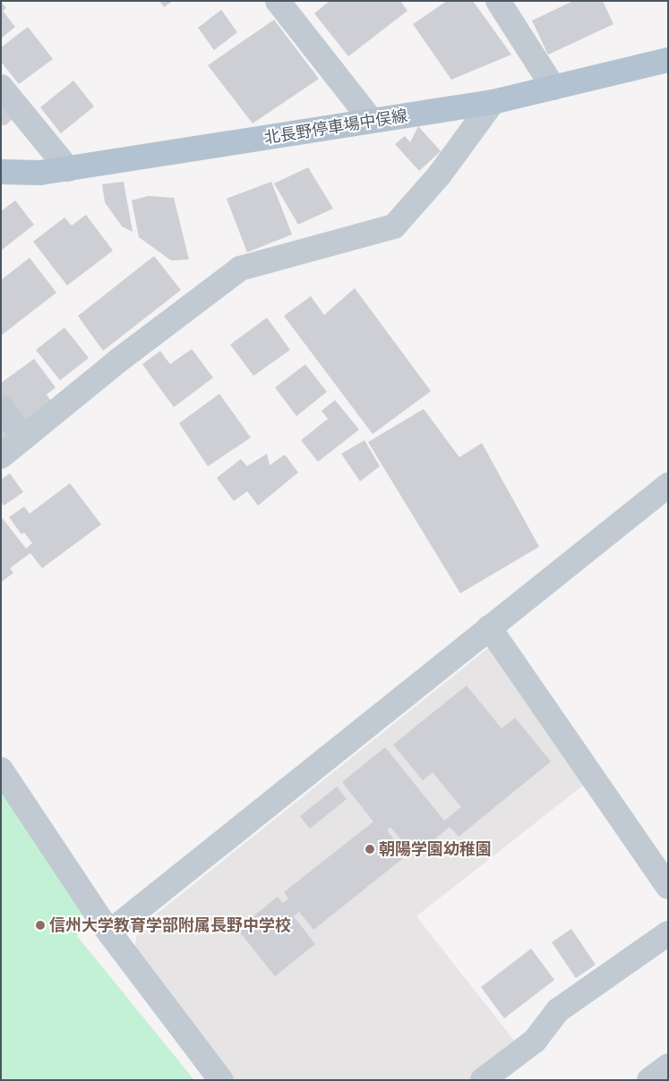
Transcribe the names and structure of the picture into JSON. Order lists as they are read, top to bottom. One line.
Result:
{"streets":{"main road":["北長野停車場中俣線"]},"places":["朝陽学園幼稚園","信州大学教育学部附属長野中学校"]}
